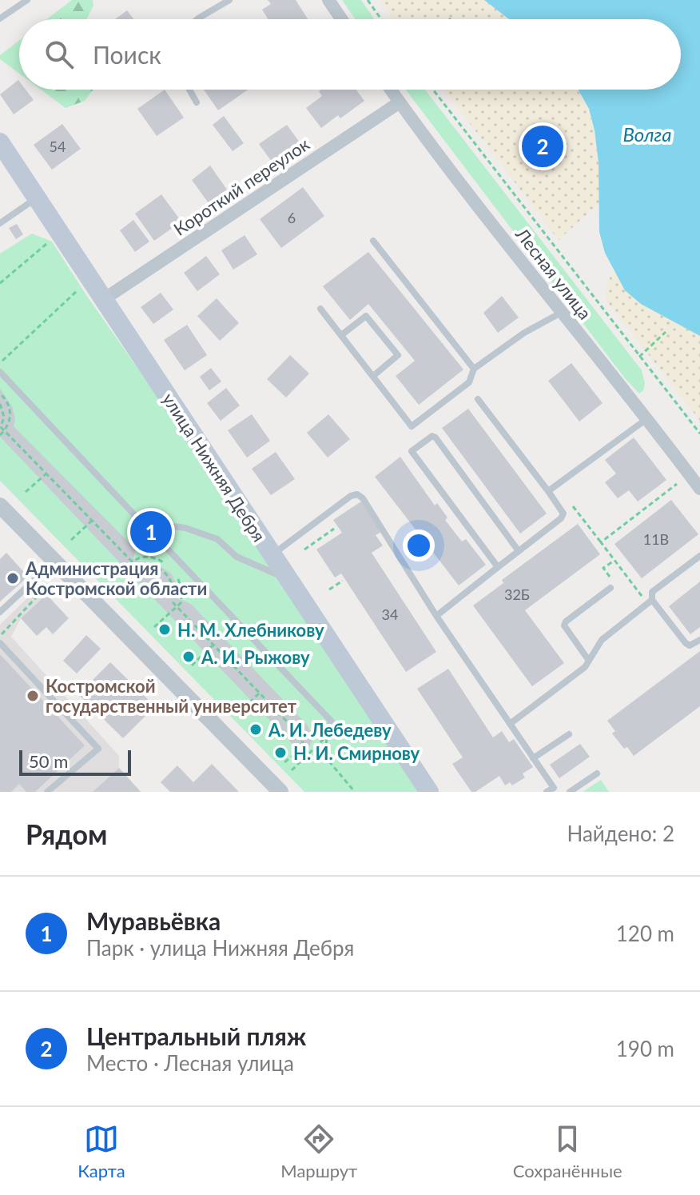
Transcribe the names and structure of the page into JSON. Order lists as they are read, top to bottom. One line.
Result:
{"streets":{"main road":["улица Нижняя Дебря"],"street":["Короткий переулок","Лесная улица"]},"crossings":[["Короткий переулок","Лесная улица"],["Короткий переулок","улица Нижняя Дебря"]],"water":["Волга"],"places":["Администрация Костромской области","Н. М. Хлебникову","А. И. Рыжову","Костромской государственный университет","А. И. Лебедеву","Н. И. Смирнову"],"house_numbers":["54","6","11В","32Б","34"],"scale_bar":"50 m","page":{"search":"Поиск","pins":["2","1"],"scale":"50 m","heading":["Рядом","Найдено: 2"],"list":[{"mark":"1","name":"Муравьёвка","note":"Парк · улица Нижняя Дебря","value":"120 m"},{"mark":"2","name":"Центральный пляж","note":"Место · Лесная улица","value":"190 m"}],"nav":["Карта","Маршрут","Сохранённые"]}}
